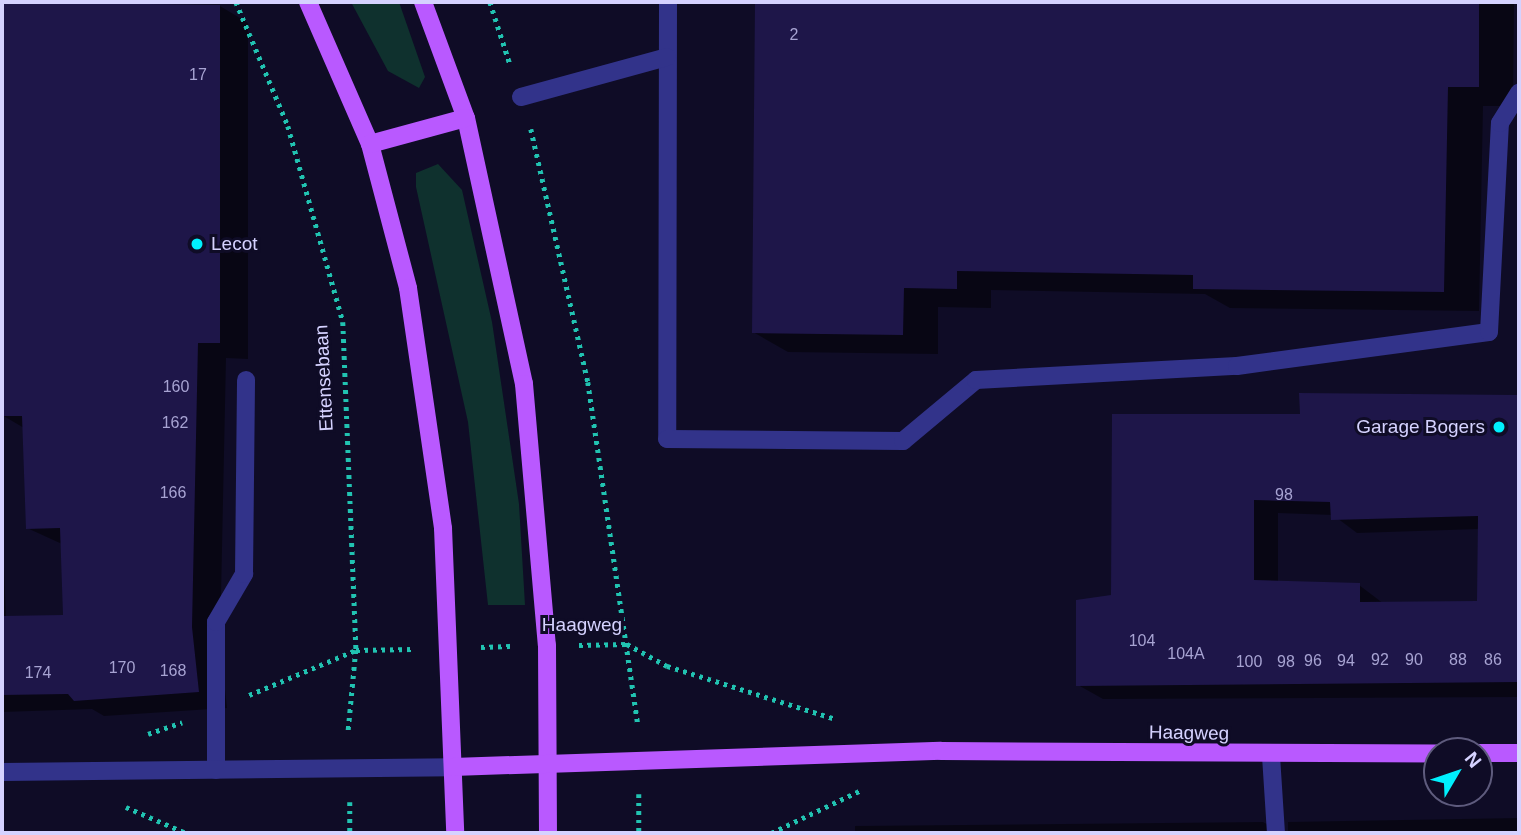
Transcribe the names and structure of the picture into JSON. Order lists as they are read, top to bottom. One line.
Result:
{"streets":{"main road":["Haagweg"],"path":["Ettensebaan"]},"crossings":[["Ettensebaan","Haagweg"]],"places":["Lecot","Garage Bogers"],"house_numbers":["2","17","160","162","166","98","104","104A","92","90","88","86","96","94","100","98","170","168","174"],"north":"top right"}
